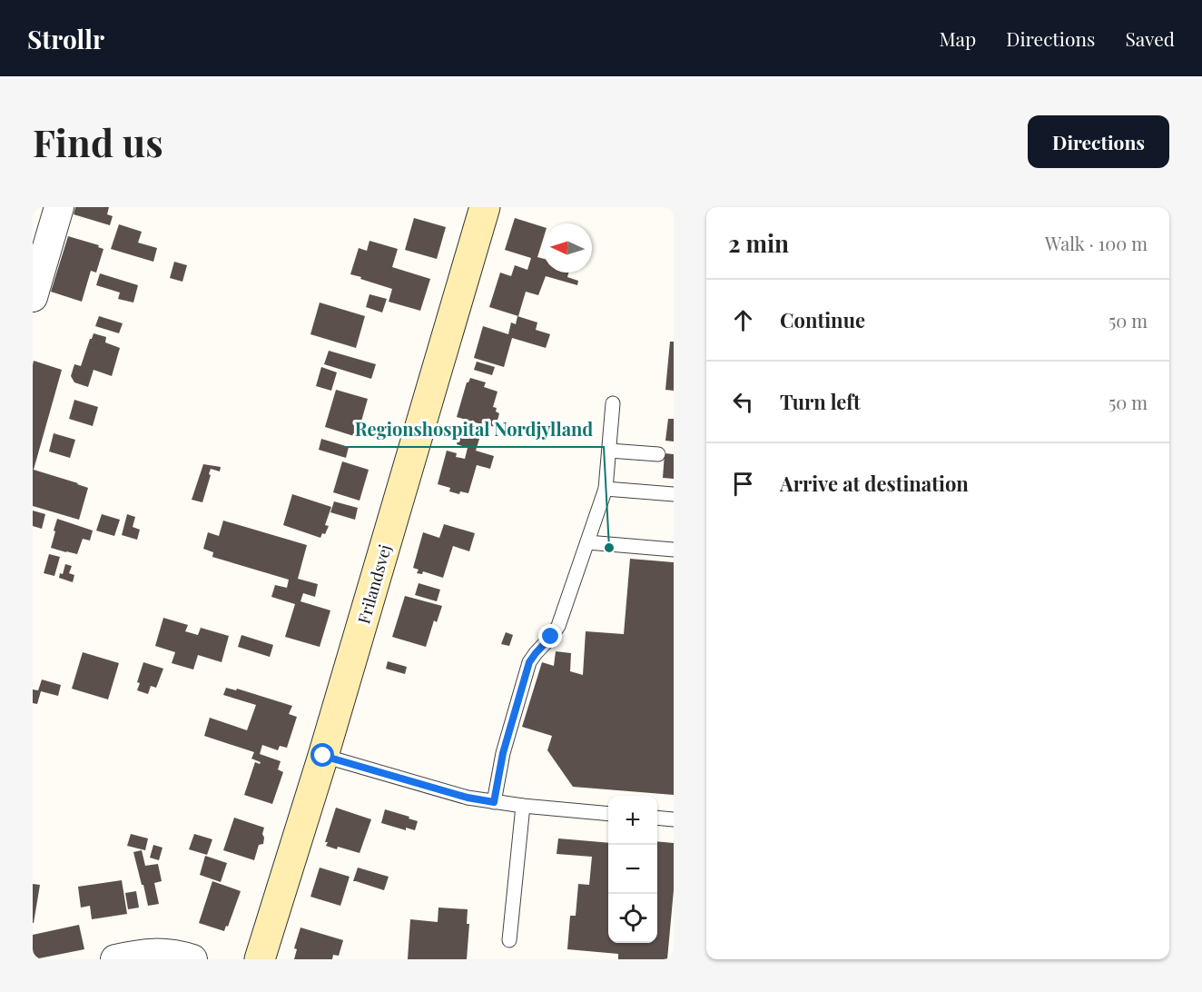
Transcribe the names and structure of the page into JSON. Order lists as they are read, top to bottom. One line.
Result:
{"streets":{"street":["Frilandsvej"]},"places":["Regionshospital Nordjylland"],"north":"left","page":{"header":"Strollr","nav":["Map","Directions","Saved"],"buttons":"Directions","title":"Find us","heading":["2 min","Walk · 100 m"],"list":[["Continue","50 m"],["Turn left","50 m"],"Arrive at destination"],"map_buttons":["+","−"]}}
